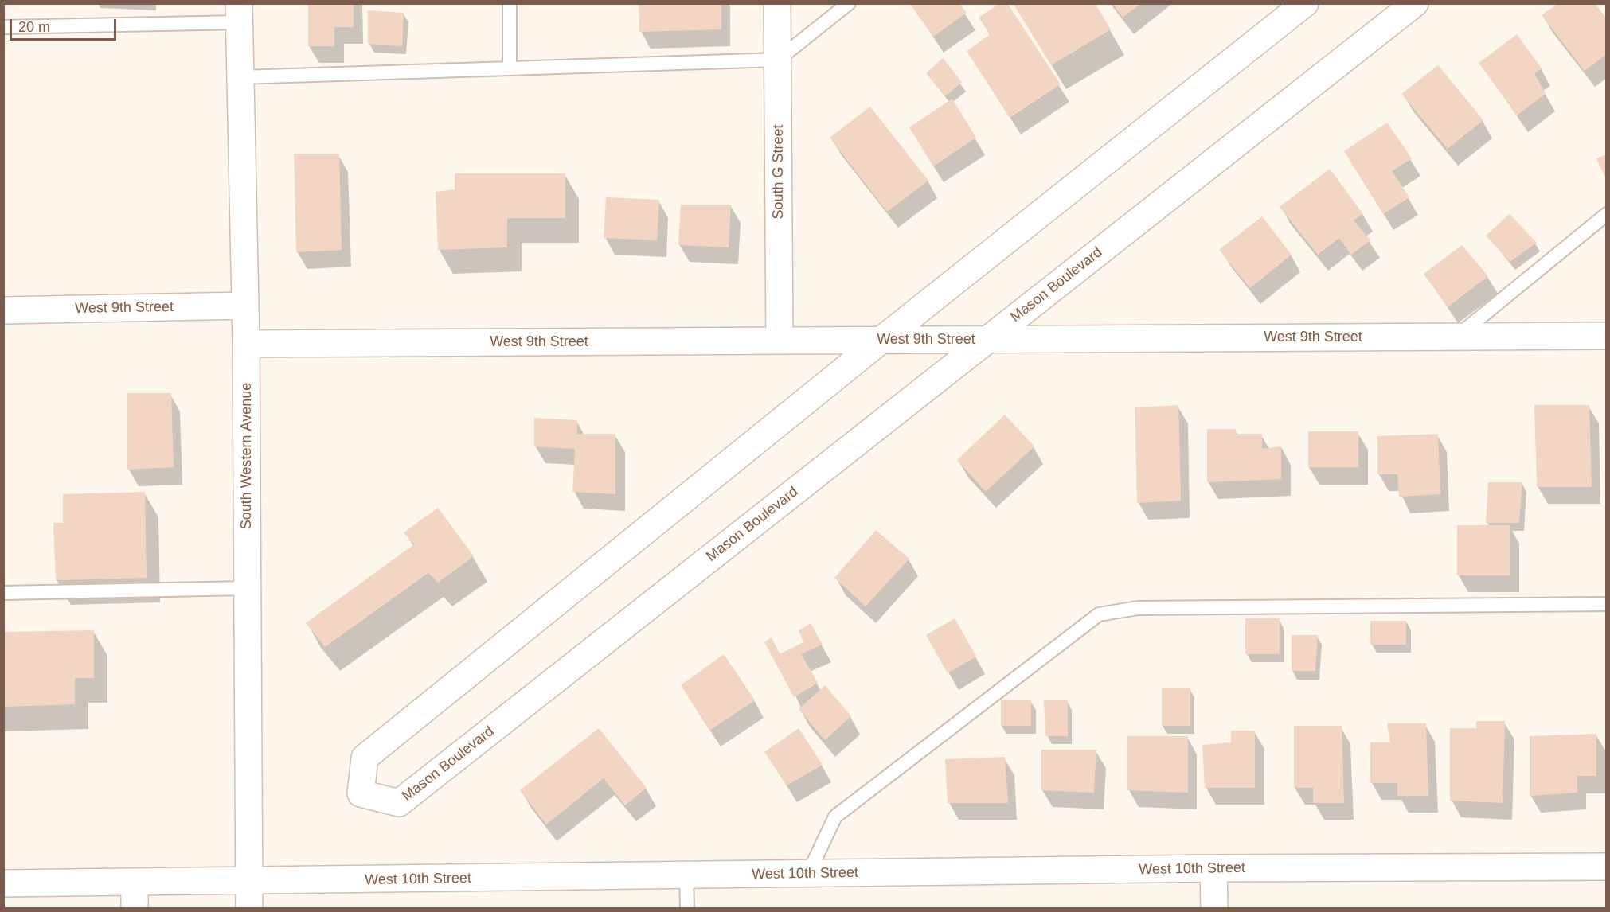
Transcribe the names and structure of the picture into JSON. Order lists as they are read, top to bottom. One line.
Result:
{"streets":{"street":["South G Street","Mason Boulevard","West 9th Street","South Western Avenue","West 10th Street"]},"crossings":[["South G Street","West 9th Street"],["Mason Boulevard","West 9th Street"],["West 9th Street","South Western Avenue"],["South Western Avenue","West 10th Street"]],"scale_bar":"20 m"}
